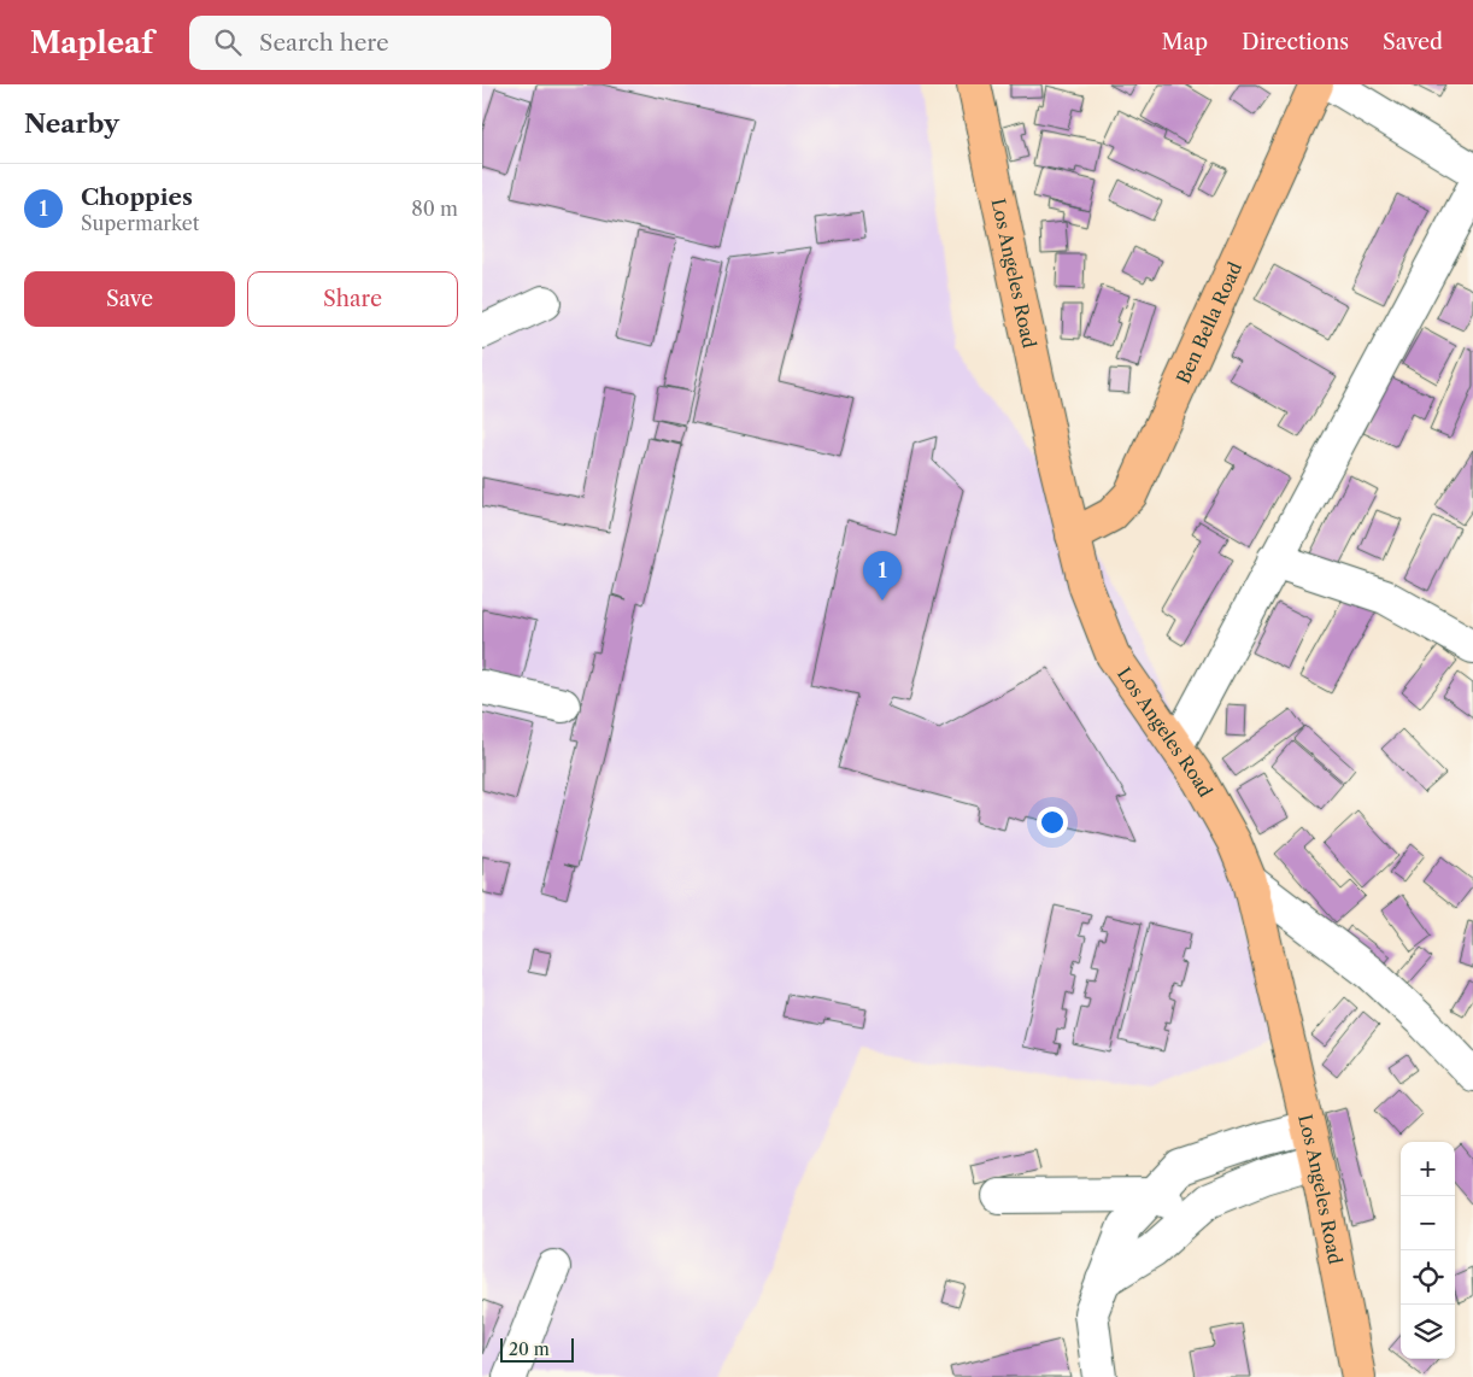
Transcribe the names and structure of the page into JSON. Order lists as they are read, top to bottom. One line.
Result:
{"streets":{"main road":["Los Angeles Road","Ben Bella Road"]},"crossings":[["Los Angeles Road","Ben Bella Road"]],"scale_bar":"20 m","page":{"header":"Mapleaf","search":"Search here","nav":["Map","Directions","Saved"],"heading":"Nearby","list":[{"mark":"1","name":"Choppies","note":"Supermarket","value":"80 m"}],"buttons":["Save","Share"],"pins":"1","map_buttons":["+","−"],"scale":"20 m"}}
